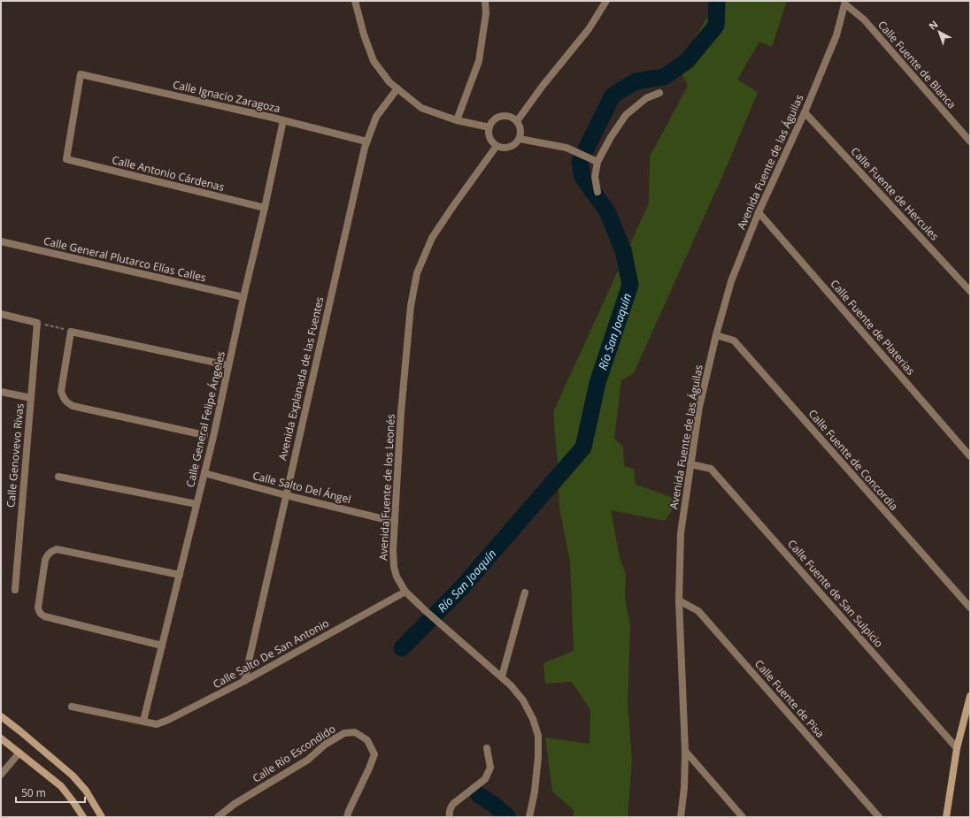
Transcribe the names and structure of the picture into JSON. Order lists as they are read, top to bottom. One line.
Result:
{"streets":{"street":["Calle Fuente de Blanca","Calle Ignacio Zaragoza","Avenida Fuente de las Águilas","Calle Antonio Cárdenas","Calle Fuente de Hercules","Calle General Plutarco Elías Calles","Calle Fuente de Platerias","Avenida Explanada de las Fuentes","Calle General Felipe Ángeles","Calle Genovevo Rivas","Calle Fuente de Concordia","Calle Salto Del Ángel","Avenida Fuente de los Leonés","Calle Fuente de San Sulpicio","Calle Salto De San Antonio","Calle Fuente de Pisa","Calle Río Escondido"]},"crossings":[["Calle Fuente de Blanca","Avenida Fuente de las Águilas"],["Calle Ignacio Zaragoza","Calle Antonio Cárdenas"],["Calle Ignacio Zaragoza","Avenida Explanada de las Fuentes"],["Calle Ignacio Zaragoza","Calle General Felipe Ángeles"],["Avenida Fuente de las Águilas","Calle Fuente de Hercules"],["Avenida Fuente de las Águilas","Calle Fuente de Platerias"],["Avenida Fuente de las Águilas","Calle Fuente de Concordia"],["Avenida Fuente de las Águilas","Calle Fuente de San Sulpicio"],["Avenida Fuente de las Águilas","Calle Fuente de Pisa"],["Calle Antonio Cárdenas","Calle General Felipe Ángeles"],["Calle General Plutarco Elías Calles","Calle General Felipe Ángeles"],["Avenida Explanada de las Fuentes","Calle Salto Del Ángel"],["Avenida Explanada de las Fuentes","Calle Salto De San Antonio"],["Calle General Felipe Ángeles","Calle Salto Del Ángel"],["Calle General Felipe Ángeles","Calle Salto De San Antonio"],["Calle Salto Del Ángel","Avenida Fuente de los Leonés"],["Avenida Fuente de los Leonés","Calle Salto De San Antonio"]],"water":["Río San Joaquín"],"scale_bar":"50 m","north":"top left"}
